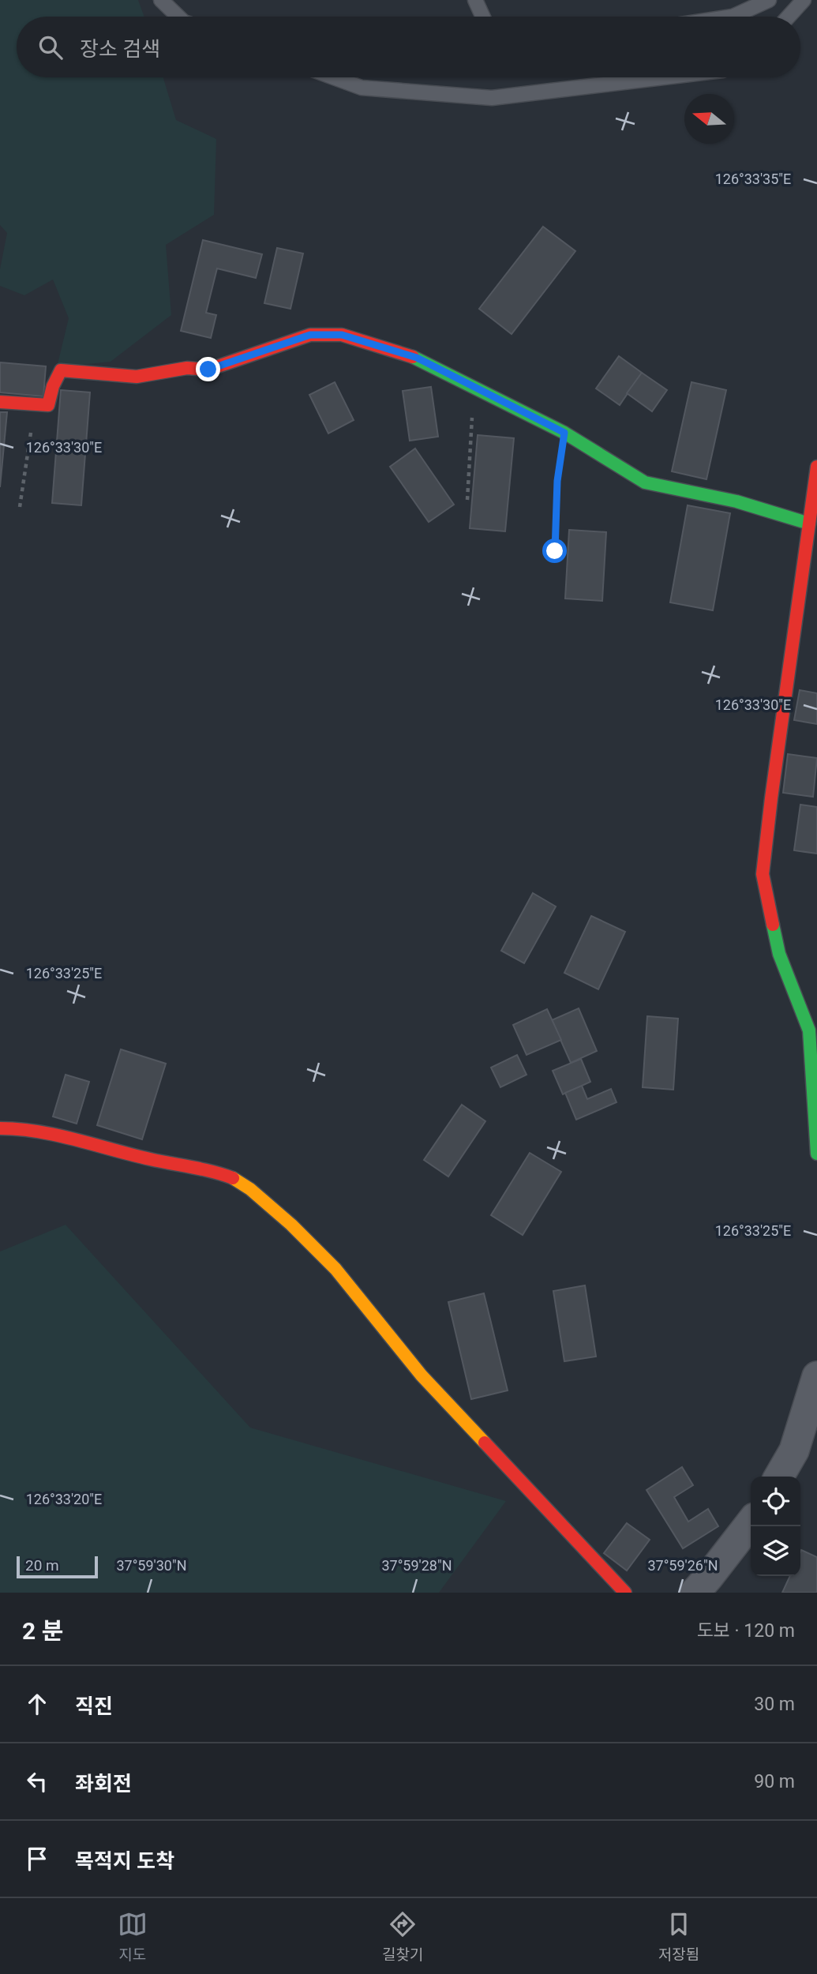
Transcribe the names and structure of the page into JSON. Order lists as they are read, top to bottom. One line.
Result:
{"scale_bar":"20 m","north":"left","page":{"search":"장소 검색","scale":"20 m","heading":["2 분","도보 · 120 m"],"list":[["직진","30 m"],["좌회전","90 m"],"목적지 도착"],"nav":["지도","길찾기","저장됨"]},"coordinates":["126°33'35\"E","126°33'30\"E","126°33'25\"E","126°33'20\"E","37°59'30\"N","37°59'28\"N","37°59'26\"N"]}
